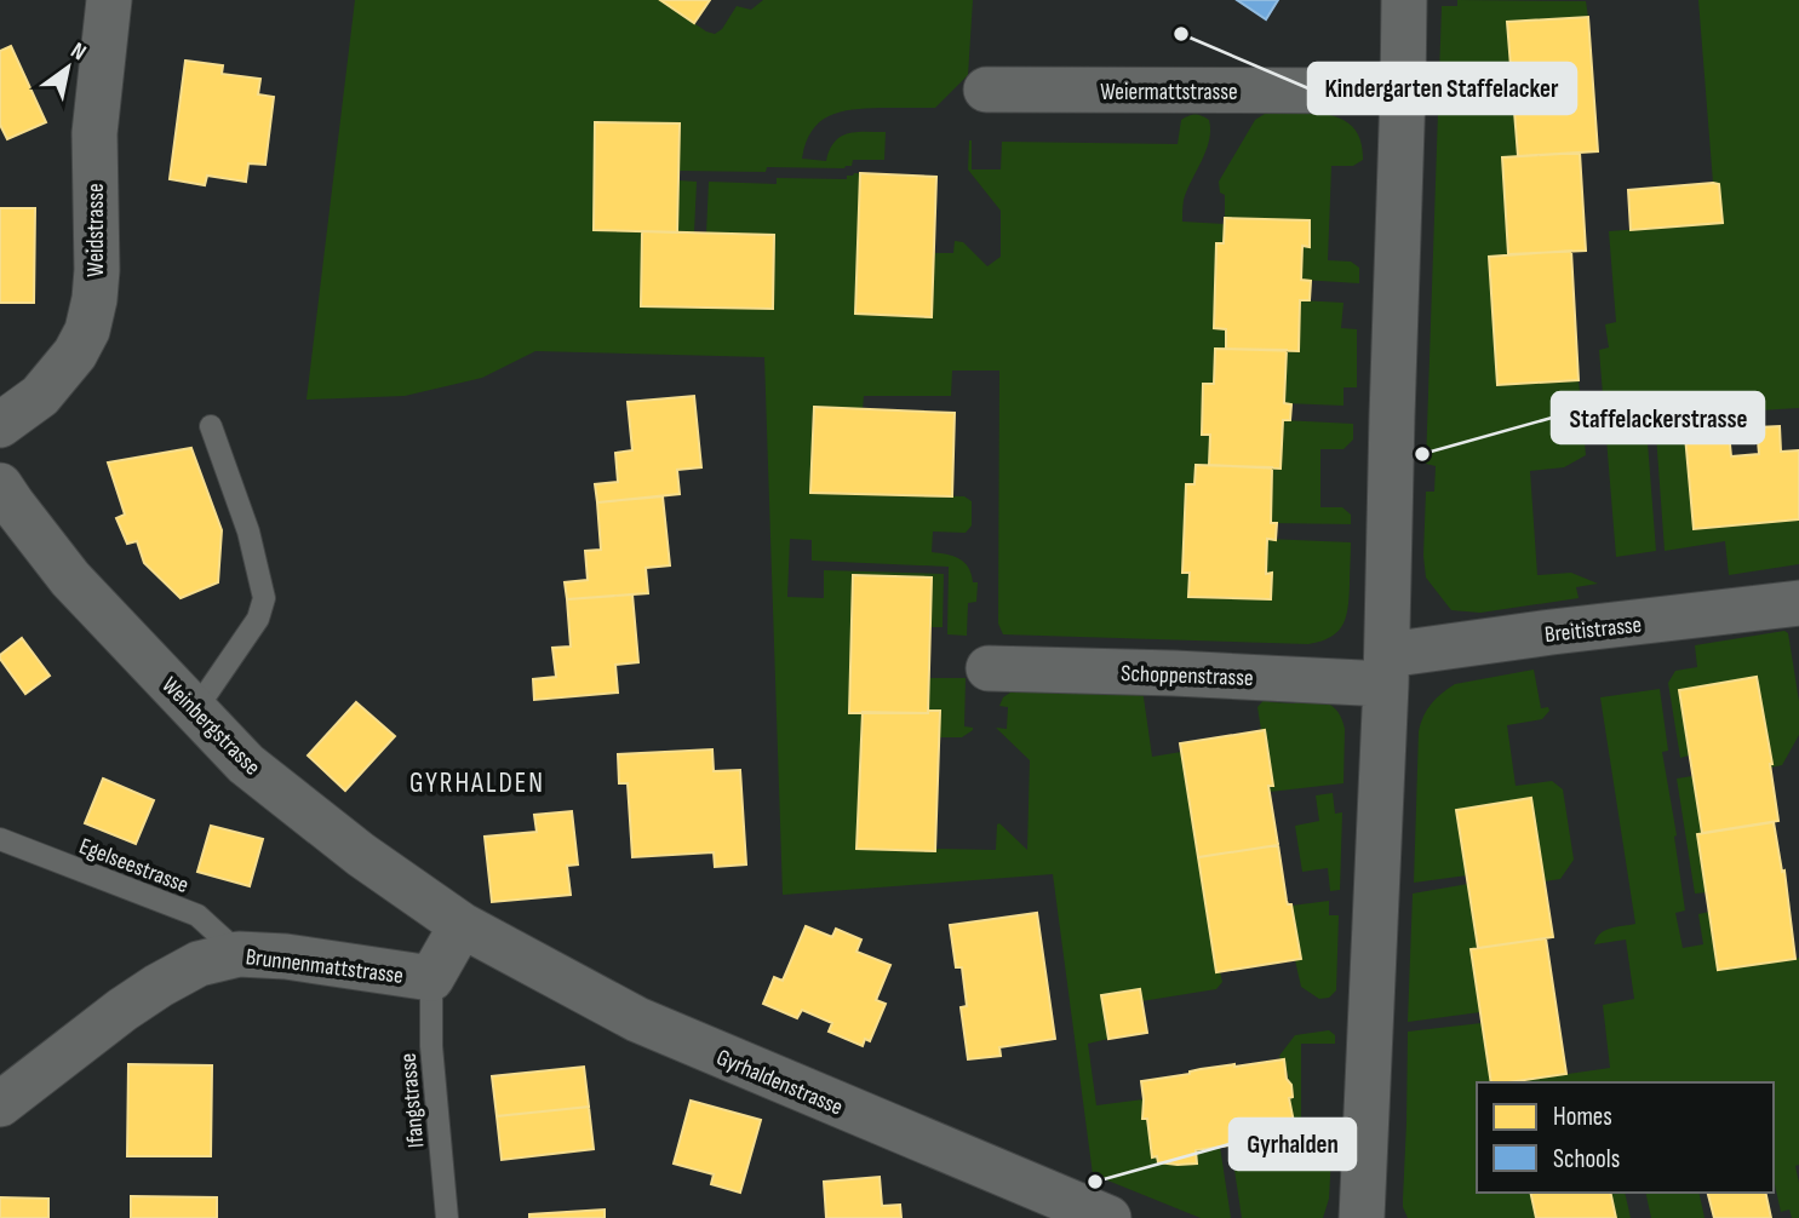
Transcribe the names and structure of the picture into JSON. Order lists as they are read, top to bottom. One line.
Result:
{"streets":{"street":["Weiermattstrasse","Weidstrasse","Breitistrasse","Schoppenstrasse","Weinbergstrasse","Brunnenmattstrasse","Gyrhaldenstrasse"],"lane":["Egelseestrasse","Ifangstrasse"]},"crossings":[["Breitistrasse","Schoppenstrasse"],["Weinbergstrasse","Brunnenmattstrasse"],["Weinbergstrasse","Gyrhaldenstrasse"],["Egelseestrasse","Brunnenmattstrasse"],["Brunnenmattstrasse","Gyrhaldenstrasse"],["Brunnenmattstrasse","Ifangstrasse"]],"districts":["GYRHALDEN"],"places":["Kindergarten Staffelacker","Staffelackerstrasse","Gyrhalden"],"legend":["Homes","Schools"],"north":"top right"}
